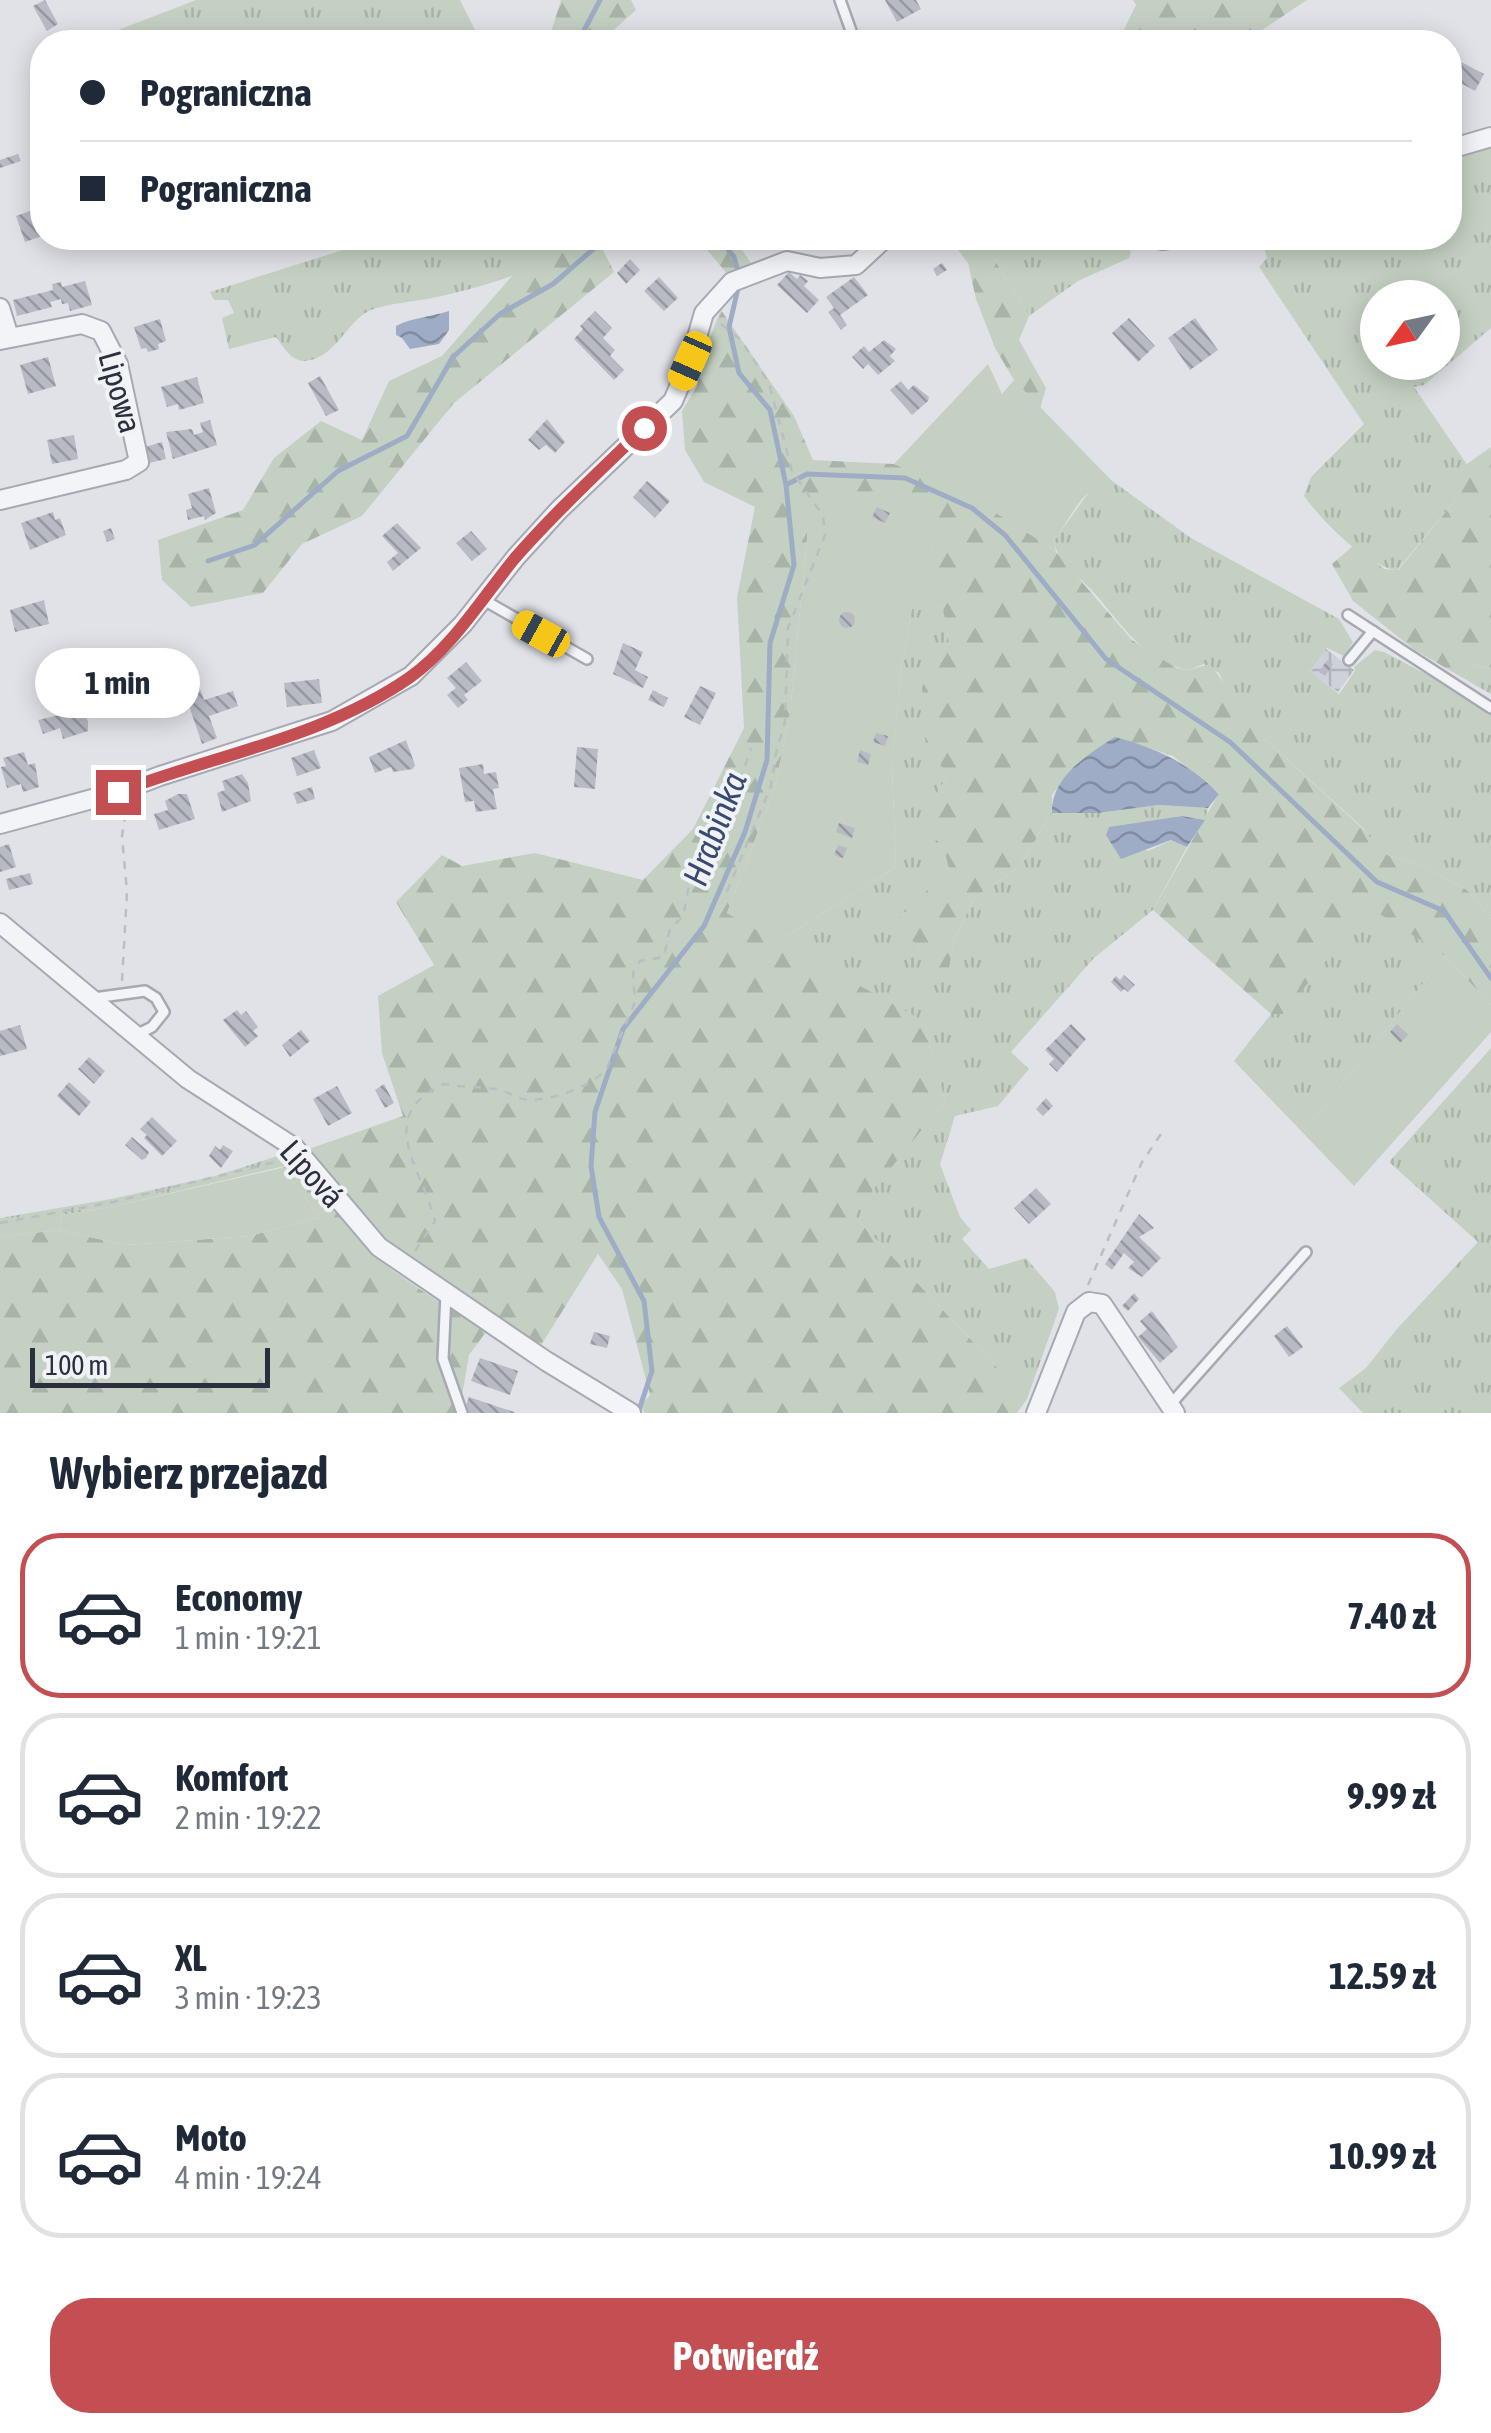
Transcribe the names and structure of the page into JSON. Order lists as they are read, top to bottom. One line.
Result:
{"streets":{"street":["Lipowa","Lípová"]},"water":["Hrabinka"],"scale_bar":"100 m","north":"bottom left","page":{"banner":["Pograniczna","Pograniczna"],"bubble":"1 min","scale":"100 m","heading":"Wybierz przejazd","list":[{"name":"Economy","note":"1 min · 19:21","value":"7.40 zł"},{"name":"Komfort","note":"2 min · 19:22","value":"9.99 zł"},{"name":"XL","note":"3 min · 19:23","value":"12.59 zł"},{"name":"Moto","note":"4 min · 19:24","value":"10.99 zł"}],"buttons":"Potwierdź"}}
